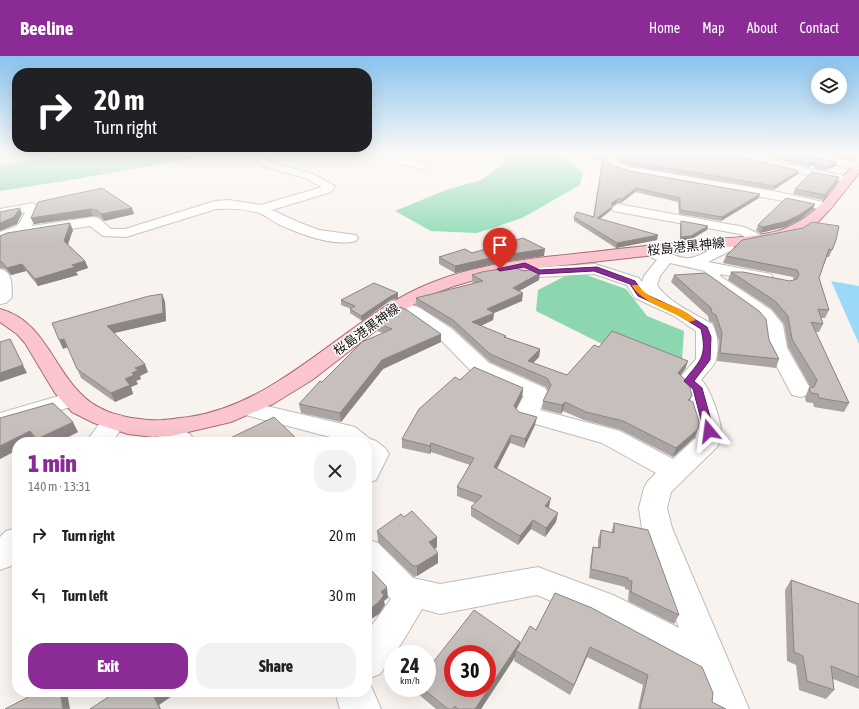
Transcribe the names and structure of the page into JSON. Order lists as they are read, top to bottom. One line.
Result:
{"streets":{"main road":["桜島港黒神線"]},"page":{"header":"Beeline","nav":["Home","Map","About","Contact"],"turn":["20 m","Turn right"],"heading":["1 min","140 m · 13:31"],"list":[{"name":"Turn right","value":"20 m"},{"name":"Turn left","value":"30 m"}],"buttons":["Exit","Share"],"speed":"24 km/h","limit":"30"}}
